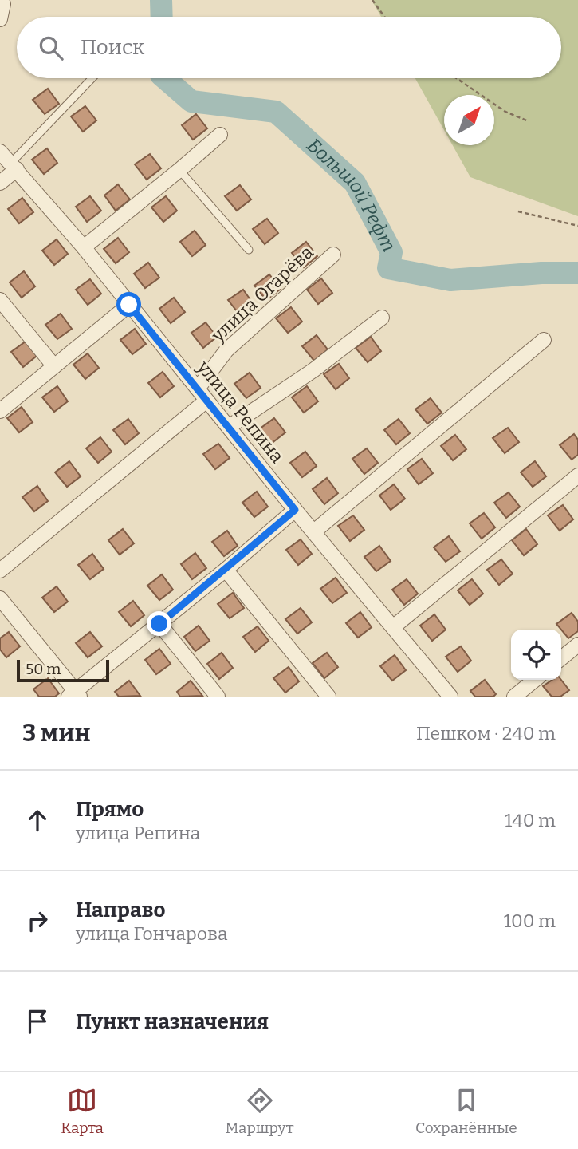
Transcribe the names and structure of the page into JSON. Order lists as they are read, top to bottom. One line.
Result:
{"streets":{"street":["улица Огарёва","улица Репина"]},"crossings":[["улица Огарёва","улица Репина"]],"water":["Большой Рефт"],"scale_bar":"50 m","north":"top right","page":{"search":"Поиск","scale":"50 m","heading":["3 мин","Пешком · 240 m"],"list":[["Прямо","улица Репина","140 m"],["Направо","улица Гончарова","100 m"],"Пункт назначения"],"nav":["Карта","Маршрут","Сохранённые"]}}
